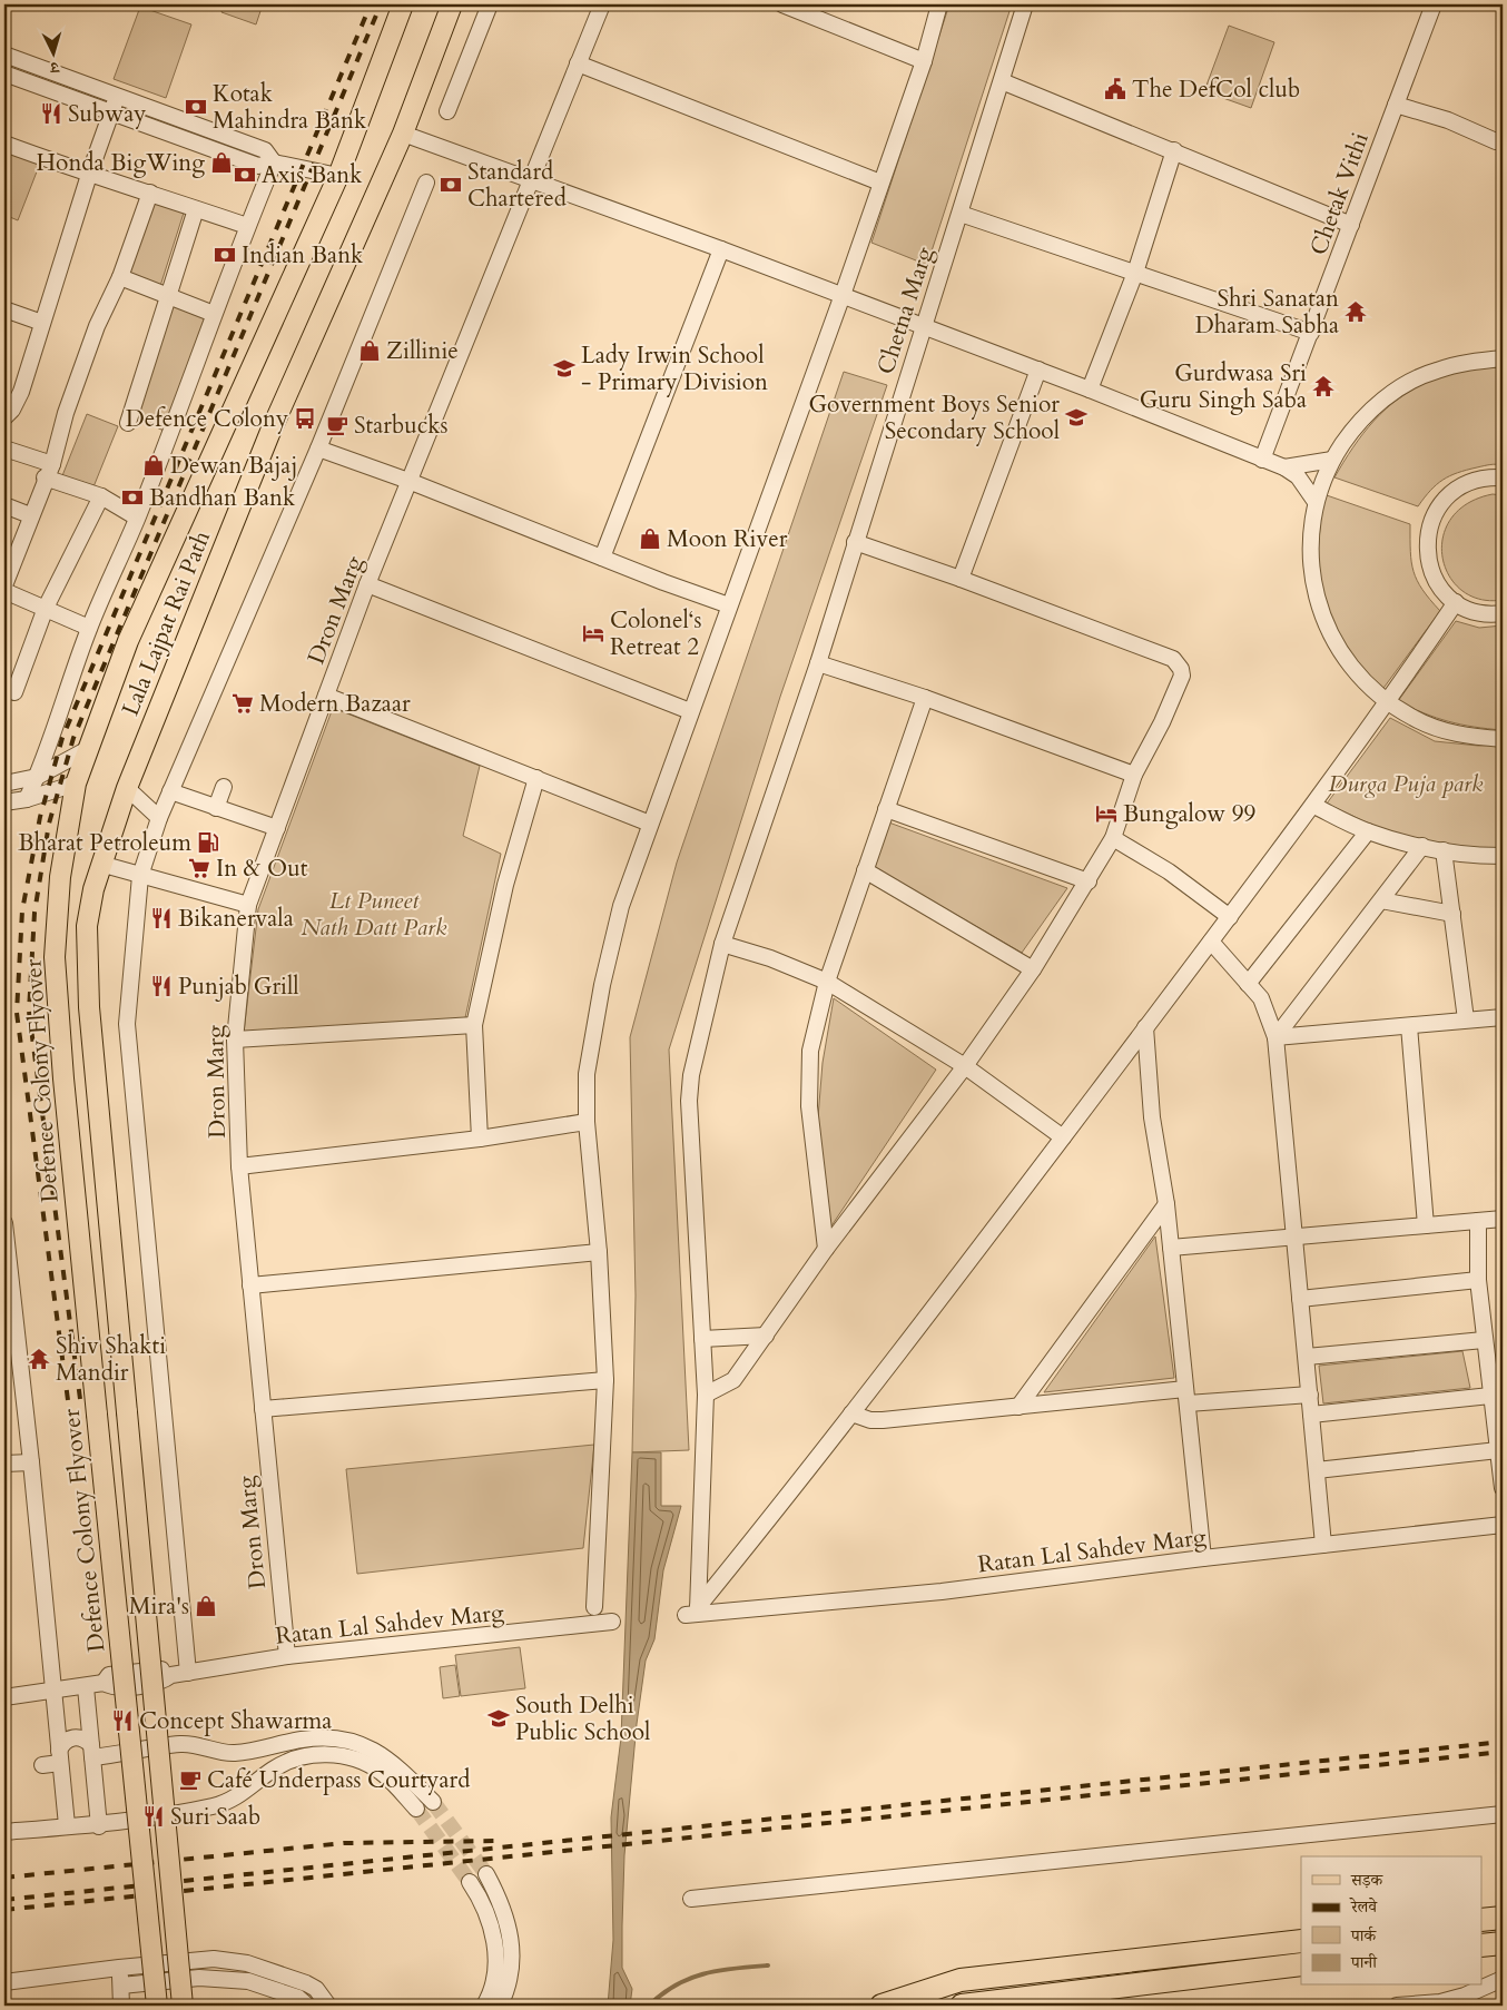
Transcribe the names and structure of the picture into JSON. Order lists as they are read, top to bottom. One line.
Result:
{"streets":{"main road":["Lala Lajpat Rai Path","Defence Colony Flyover"],"street":["Chetak Vithi","Chetna Marg","Dron Marg","Ratan Lal Sahdev Marg"]},"crossings":[["Chetna Marg","Ratan Lal Sahdev Marg"],["Dron Marg","Ratan Lal Sahdev Marg"],["Lala Lajpat Rai Path","Defence Colony Flyover"]],"parks":["Durga Puja park","Lt Puneet Nath Datt Park"],"places":{"public building":["The DefCol club"],"bank":["Kotak Mahindra Bank","Axis Bank","Standard Chartered","Indian Bank","Bandhan Bank"],"restaurant":["Subway","Bikanervala","Punjab Grill","Concept Shawarma","Suri Saab"],"shop":["Honda BigWing","Zillinie","Dewan Bajaj","Moon River","Mira's"],"temple":["Shri Sanatan Dharam Sabha","Gurdwasa Sri Guru Singh Saba","Shiv Shakti Mandir"],"school or university":["Lady Irwin School - Primary Division","Government Boys Senior Secondary School","South Delhi Public School"],"bus stop":["Defence Colony"],"cafe":["Starbucks","Café Underpass Courtyard"],"hotel":["Colonel‘s Retreat 2","Bungalow 99"],"supermarket":["Modern Bazaar","In & Out"],"fuel station":["Bharat Petroleum"]},"legend":["सड़क","रेलवे","पार्क","पानी"],"north":"bottom"}
